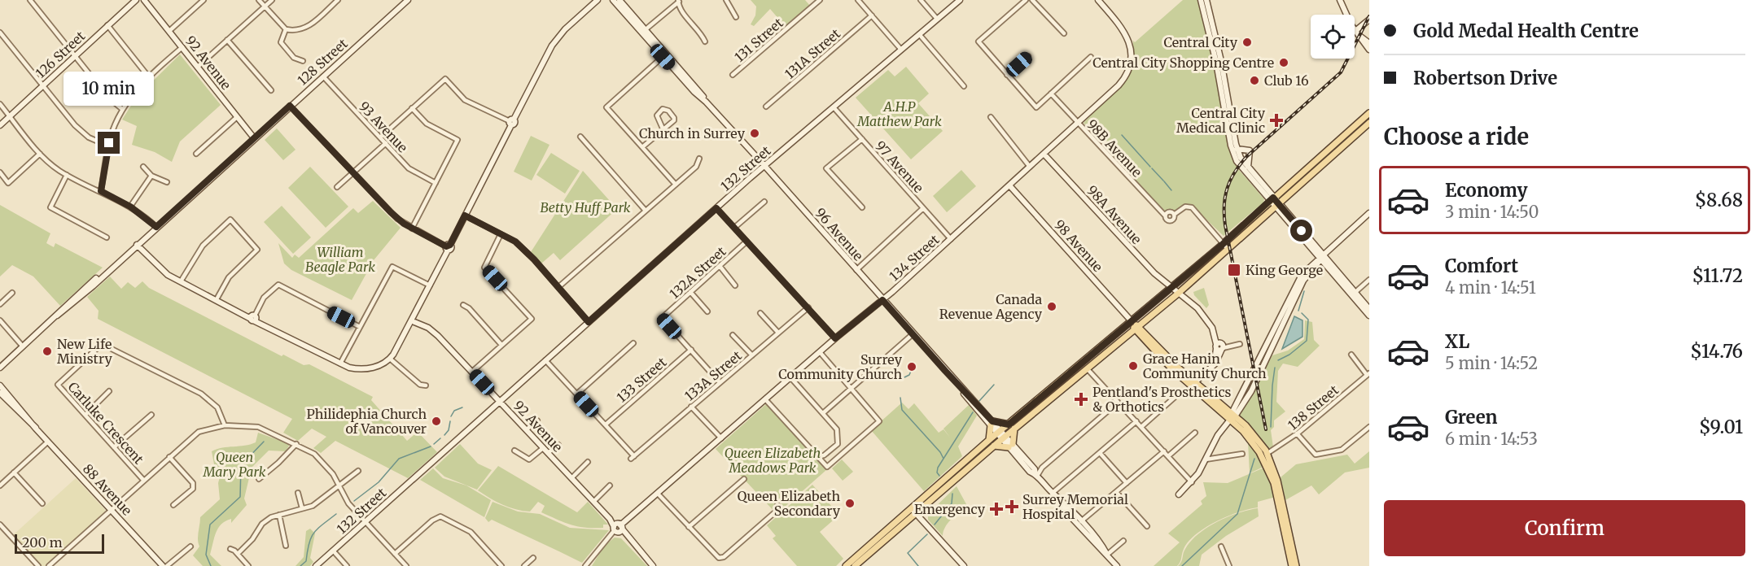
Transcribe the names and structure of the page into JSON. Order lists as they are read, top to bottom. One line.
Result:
{"streets":{"main road":["126 Street","128 Street","92 Avenue","132 Street","98A Avenue","96 Avenue","98 Avenue","134 Street","88 Avenue"],"street":["131 Street","131A Street","93 Avenue","98B Avenue","97 Avenue","132A Street","133A Street","133 Street","138 Street","Carluke Crescent"]},"crossings":[["128 Street","92 Avenue"],["128 Street","93 Avenue"],["92 Avenue","132 Street"],["92 Avenue","134 Street"],["98B Avenue","134 Street"],["97 Avenue","132 Street"],["97 Avenue","134 Street"],["132 Street","96 Avenue"],["98A Avenue","134 Street"],["96 Avenue","134 Street"],["98 Avenue","134 Street"],["132A Street","133 Street"],["133A Street","133 Street"]],"parks":["A.H.P Matthew Park","Betty Huff Park","William Beagle Park","Queen Elizabeth Meadows Park","Queen Mary Park"],"places":{"other":["Central City","Central City Shopping Centre","Club 16","Church in Surrey","Canada Revenue Agency","New Life Ministry","Grace Hanin Community Church","Surrey Community Church","Philidephia Church of Vancouver","Queen Elizabeth Secondary"],"health":["Central City Medical Clinic","Pentland's Prosthetics & Orthotics","Surrey Memorial Hospital","Emergency"],"transit":["King George"]},"scale_bar":"200 m","page":{"banner":["Gold Medal Health Centre","Robertson Drive"],"bubble":"10 min","heading":"Choose a ride","list":[{"name":"Economy","note":"3 min · 14:50","value":"$8.68"},{"name":"Comfort","note":"4 min · 14:51","value":"$11.72"},{"name":"XL","note":"5 min · 14:52","value":"$14.76"},{"name":"Green","note":"6 min · 14:53","value":"$9.01"}],"buttons":"Confirm","scale":"200 m"}}
